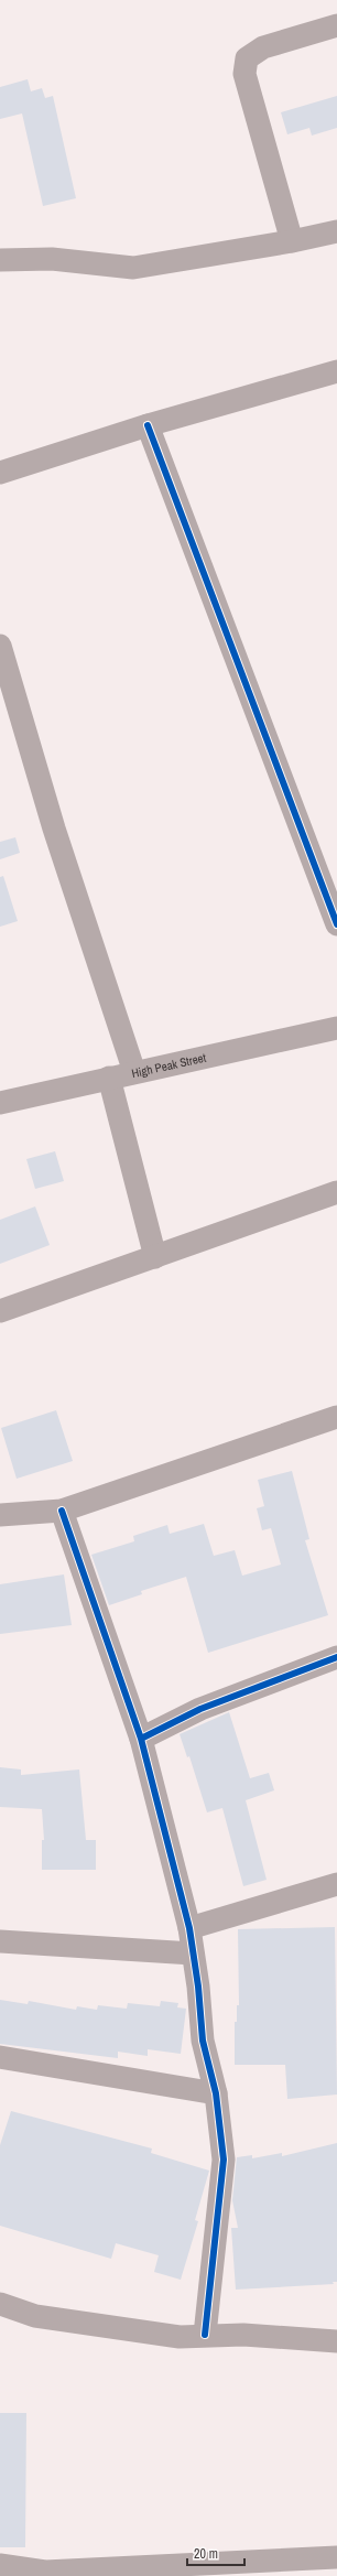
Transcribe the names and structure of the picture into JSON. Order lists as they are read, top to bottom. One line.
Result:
{"streets":{"street":["High Peak Street"]},"scale_bar":"20 m"}
